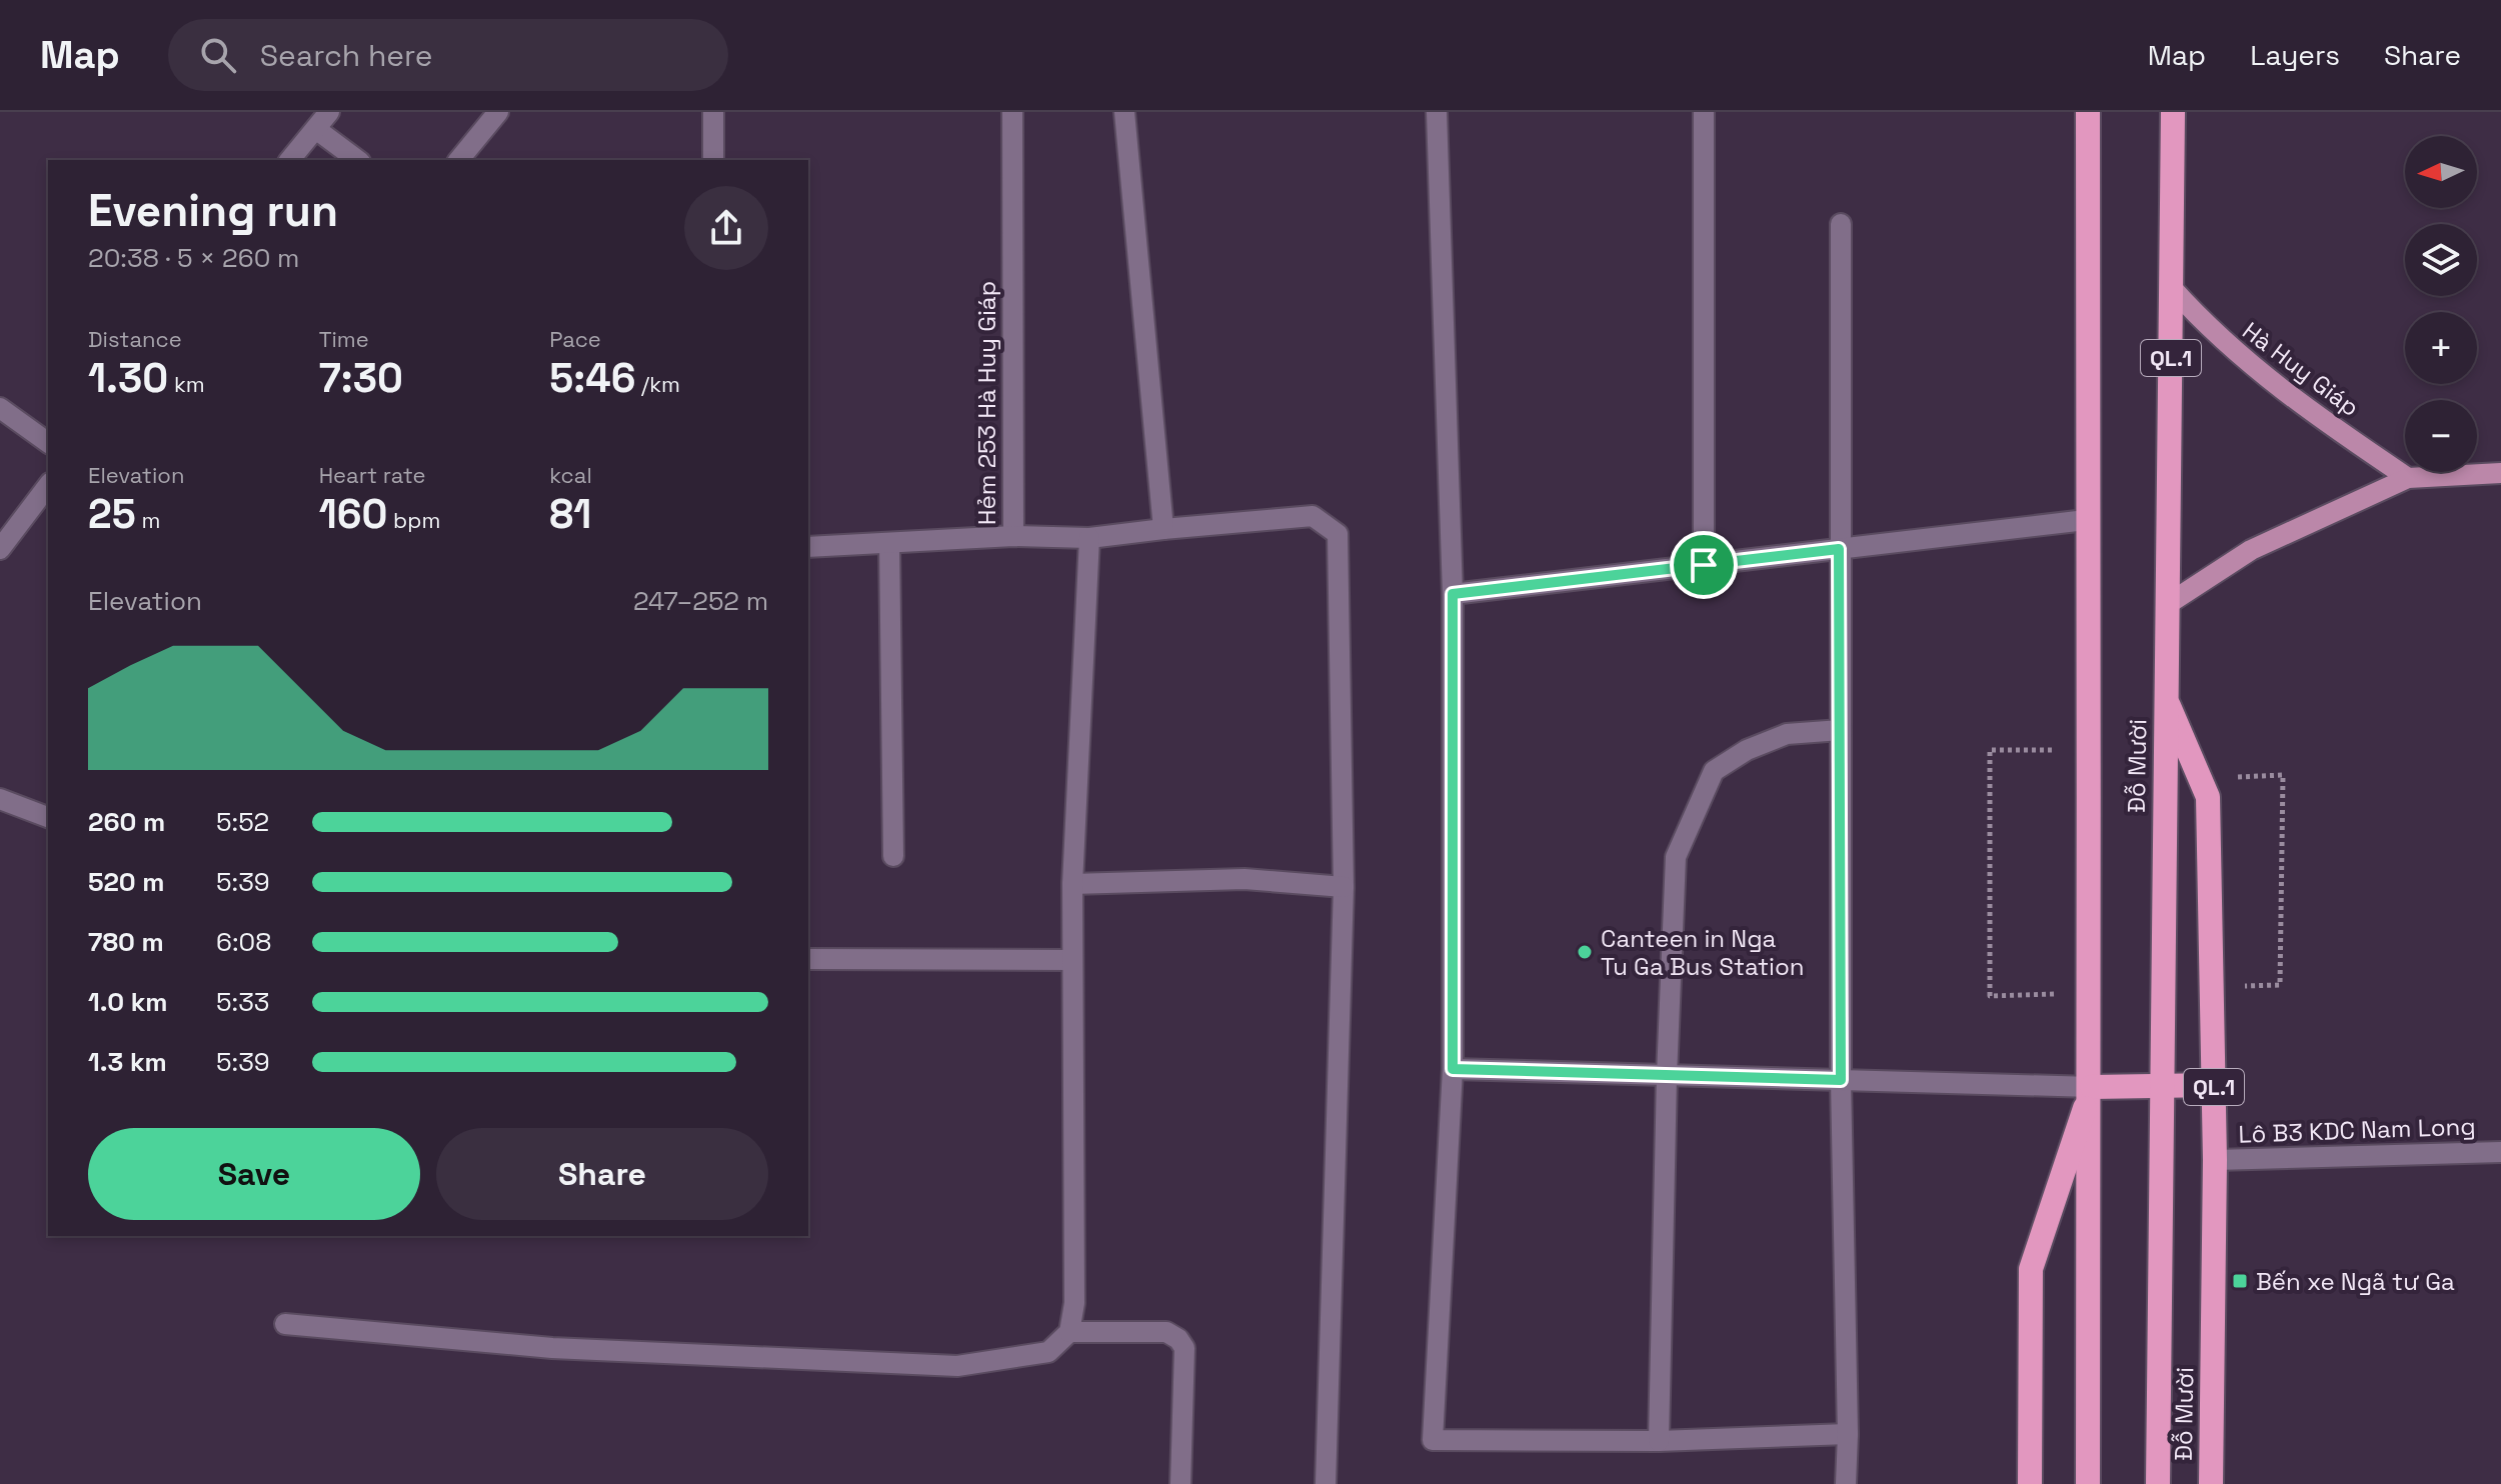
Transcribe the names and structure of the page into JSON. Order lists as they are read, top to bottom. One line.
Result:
{"streets":{"highway":["QL.1","Đỗ Mười"],"main road":["Hà Huy Giáp"],"street":["Hẻm 253 Hà Huy Giáp","Lô B3 KDC Nam Long"]},"crossings":[["QL.1","Hà Huy Giáp"],["QL.1","Đỗ Mười"],["Đỗ Mười","Lô B3 KDC Nam Long"]],"places":{"other":["Canteen in Nga Tu Ga Bus Station"],"transit":["Bến xe Ngã tư Ga"]},"north":"left","page":{"header":"Map","search":"Search here","nav":["Map","Layers","Share"],"map_buttons":["+","−"],"heading":["Evening run","20:38 · 5 × 260 m"],"stats":[["Distance","1.30 km"],["Time","7:30"],["Pace","5:46 /km"],["Elevation","25 m"],["Heart rate","160 bpm"],["kcal","81"]],"chart":["Elevation","247–252 m"],"list":[{"name":"260 m","note":"5:52"},{"name":"520 m","note":"5:39"},{"name":"780 m","note":"6:08"},{"name":"1.0 km","note":"5:33"},{"name":"1.3 km","note":"5:39"}],"buttons":["Save","Share"]}}
